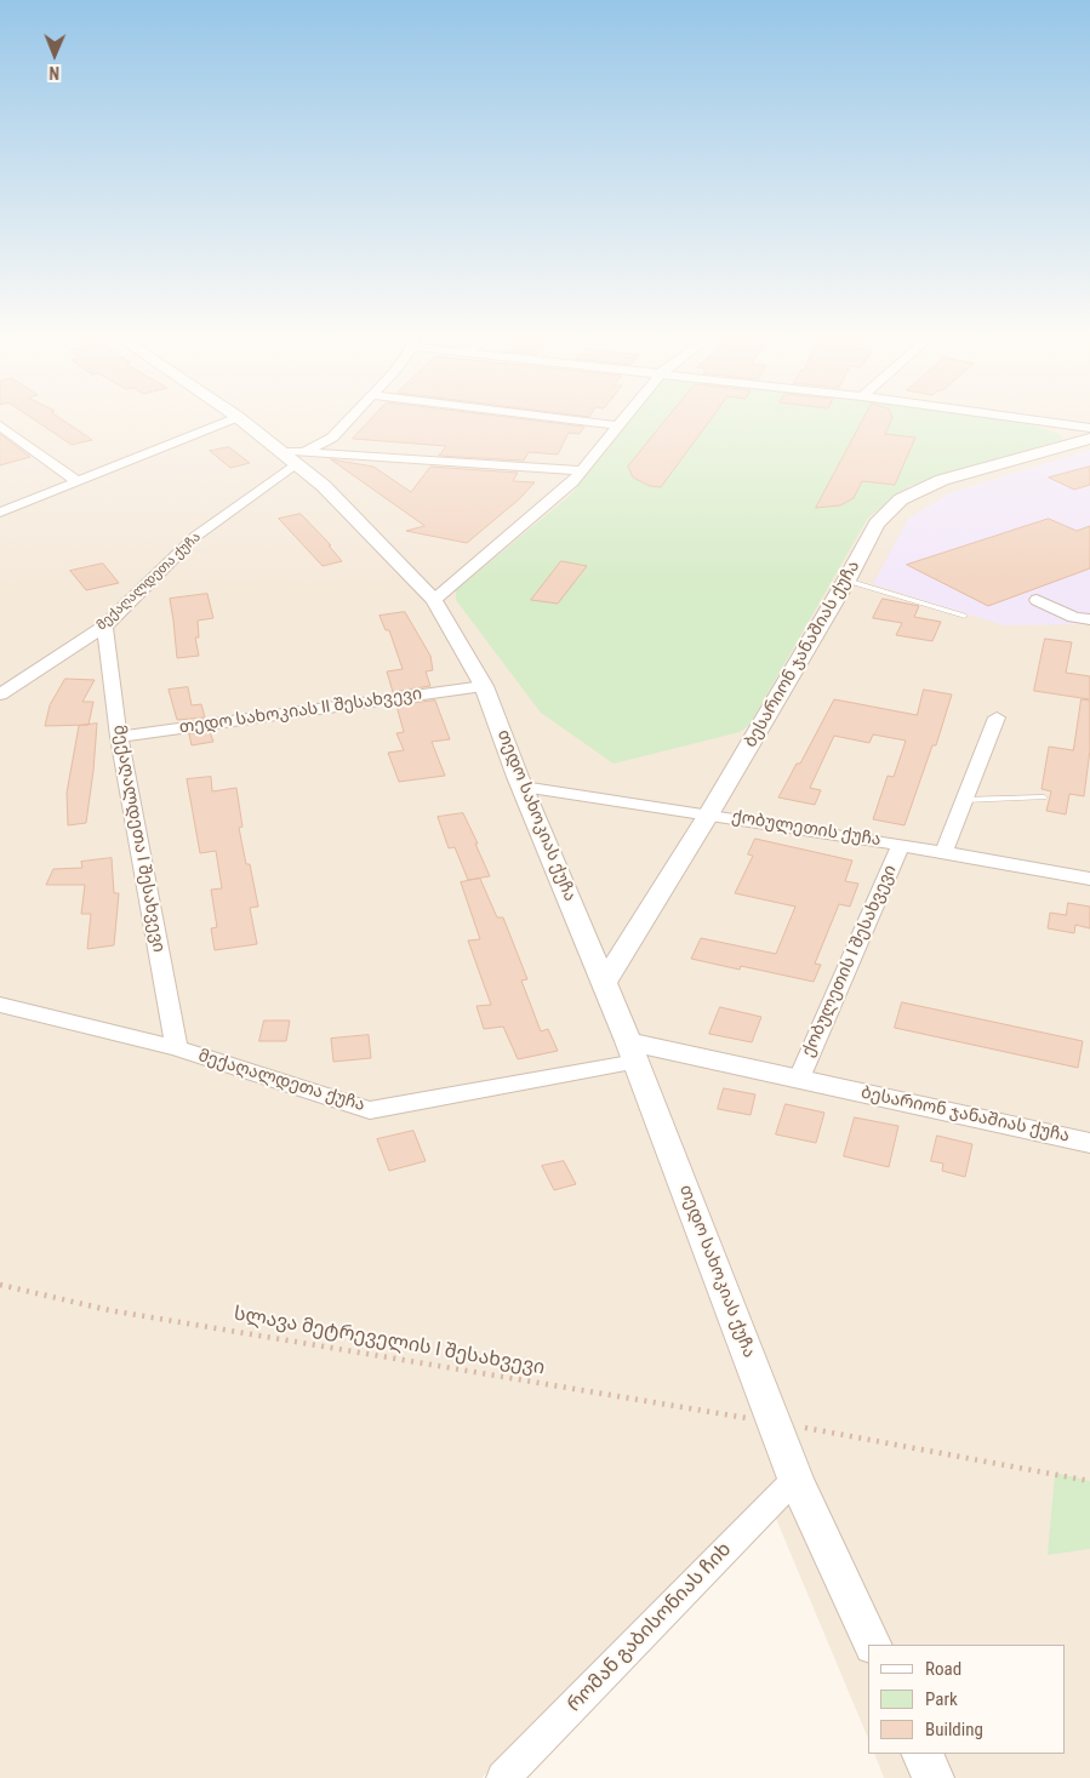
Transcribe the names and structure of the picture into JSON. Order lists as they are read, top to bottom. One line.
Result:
{"streets":{"street":["მექაღალდეთა ქუჩა","ბესარიონ ჯანაშიას ქუჩა","თედო სახოკიას II შესახვევი","თედო სახოკიას ქუჩა","ქობულეთის ქუჩა","მექაღალდეთა I შესახვევი","ქობულეთის I შესახვევი","რომან გაბისონიას ჩიხ"],"path":["სლავა მეტრეველის I შესახვევი"]},"crossings":[["მექაღალდეთა ქუჩა","ბესარიონ ჯანაშიას ქუჩა"],["მექაღალდეთა ქუჩა","თედო სახოკიას ქუჩა"],["მექაღალდეთა ქუჩა","მექაღალდეთა I შესახვევი"],["ბესარიონ ჯანაშიას ქუჩა","თედო სახოკიას ქუჩა"],["ბესარიონ ჯანაშიას ქუჩა","ქობულეთის ქუჩა"],["ბესარიონ ჯანაშიას ქუჩა","ქობულეთის I შესახვევი"],["თედო სახოკიას II შესახვევი","თედო სახოკიას ქუჩა"],["თედო სახოკიას II შესახვევი","მექაღალდეთა I შესახვევი"],["თედო სახოკიას ქუჩა","ქობულეთის ქუჩა"],["თედო სახოკიას ქუჩა","სლავა მეტრეველის I შესახვევი"],["თედო სახოკიას ქუჩა","რომან გაბისონიას ჩიხ"],["ქობულეთის ქუჩა","ქობულეთის I შესახვევი"]],"legend":["Road","Park","Building"],"north":"bottom"}
